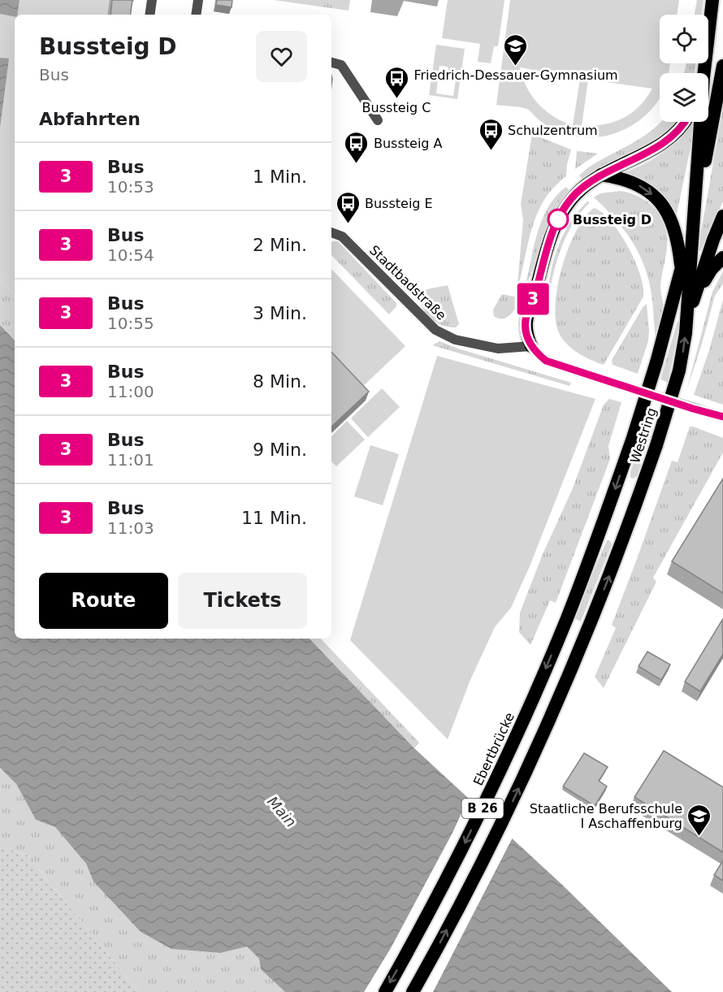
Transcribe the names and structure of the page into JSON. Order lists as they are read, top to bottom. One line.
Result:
{"streets":{"highway":["Westring","Ebertbrücke","B 26"],"street":["Stadtbadstraße"]},"crossings":[["Westring","Ebertbrücke"],["Westring","B 26"]],"one_way":["Ebertbrücke"],"water":["Main"],"places":{"school or university":["Friedrich-Dessauer-Gymnasium","Staatliche Berufsschule I Aschaffenburg"],"bus stop":["Bussteig C","Schulzentrum","Bussteig A","Bussteig E"],"other":["Bussteig D"]},"lines":["bus line 3"],"page":{"on_map":"3","heading":[["Bussteig D","Bus"],"Abfahrten"],"list":[{"mark":"3","name":"Bus","note":"10:53","value":"1 Min."},{"mark":"3","name":"Bus","note":"10:54","value":"2 Min."},{"mark":"3","name":"Bus","note":"10:55","value":"3 Min."},{"mark":"3","name":"Bus","note":"11:00","value":"8 Min."},{"mark":"3","name":"Bus","note":"11:01","value":"9 Min."},{"mark":"3","name":"Bus","note":"11:03","value":"11 Min."}],"buttons":["Route","Tickets"]}}
